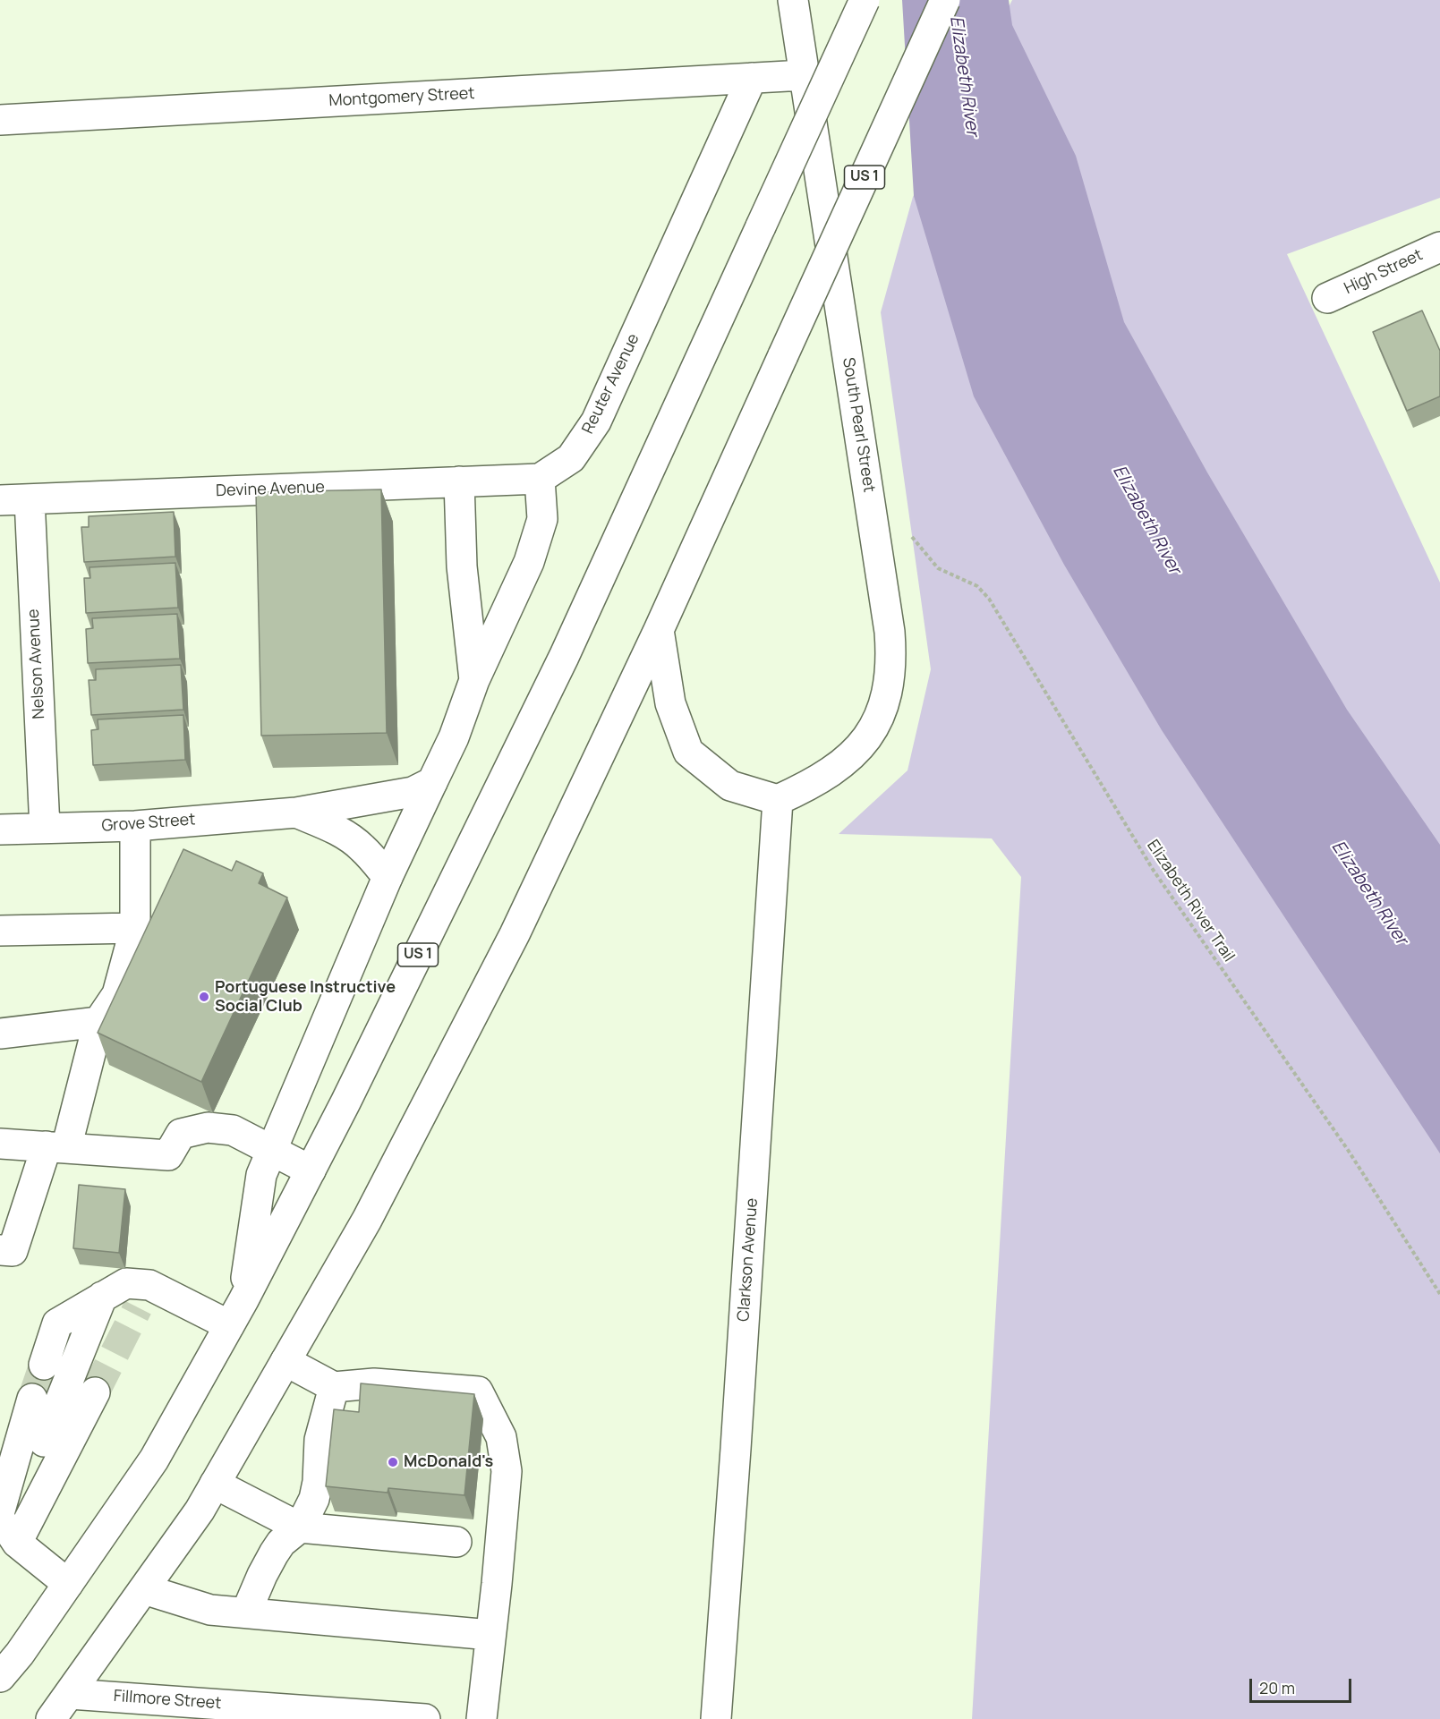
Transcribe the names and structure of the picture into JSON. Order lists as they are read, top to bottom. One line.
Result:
{"streets":{"main road":["Montgomery Street","US 1","High Street","Reuter Avenue","South Pearl Street","Devine Avenue","Nelson Avenue","Grove Street","Clarkson Avenue","Fillmore Street"],"path":["Elizabeth River Trail"]},"crossings":[["Montgomery Street","Reuter Avenue"],["Montgomery Street","South Pearl Street"],["US 1","Fillmore Street"],["Reuter Avenue","Devine Avenue"],["South Pearl Street","Clarkson Avenue"],["Devine Avenue","Nelson Avenue"],["Nelson Avenue","Grove Street"]],"water":["Elizabeth River"],"places":["Portuguese Instructive Social Club","McDonald's"],"scale_bar":"20 m"}
